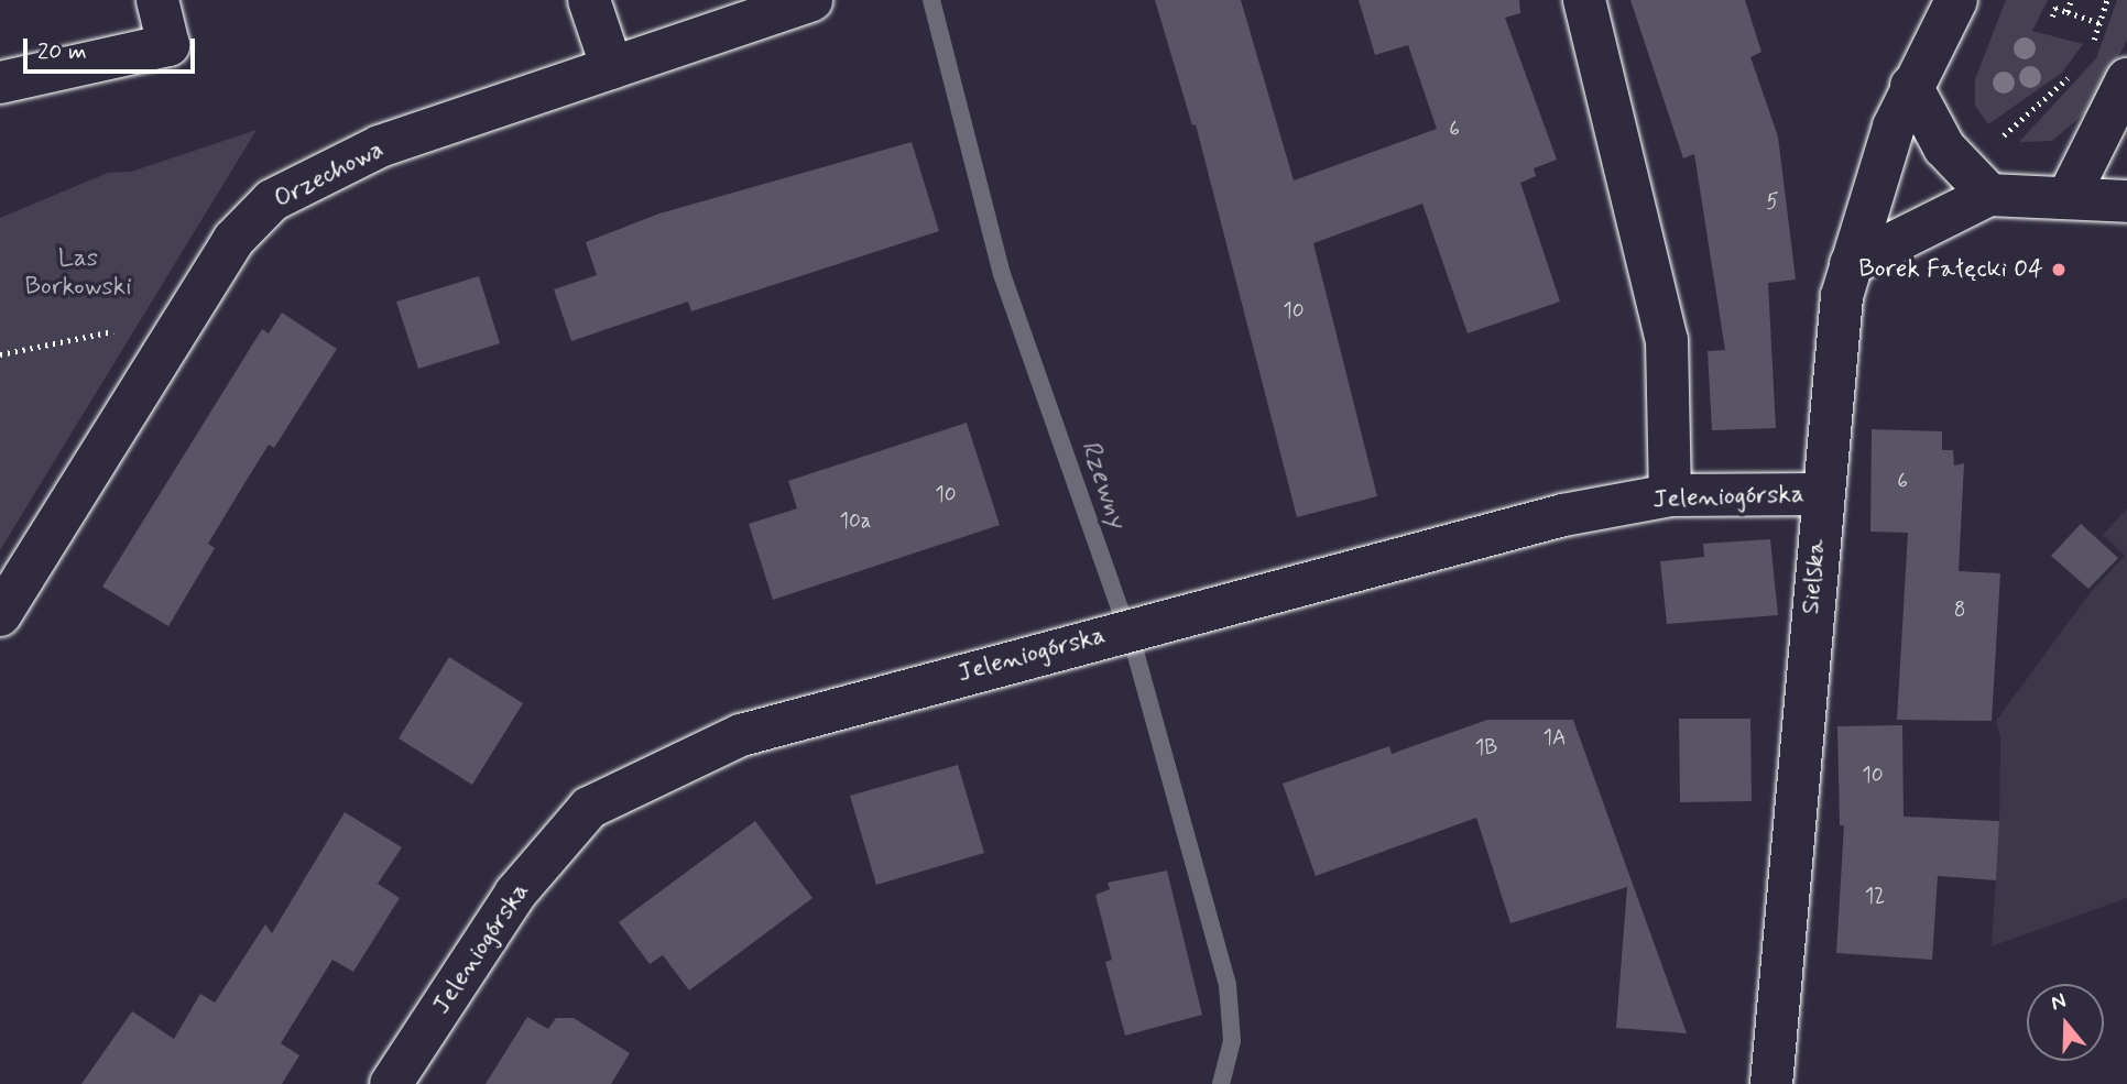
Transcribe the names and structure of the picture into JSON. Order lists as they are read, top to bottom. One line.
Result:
{"streets":{"street":["Orzechowa","Jeleniogórska","Sielska"]},"crossings":[["Jeleniogórska","Sielska"]],"water":["Rzewny"],"parks":["Las Borkowski"],"places":["Borek Fałęcki 04"],"house_numbers":["6","5","10","6","10","10a","8","1A","1B","10","12"],"scale_bar":"20 m","north":"top"}
